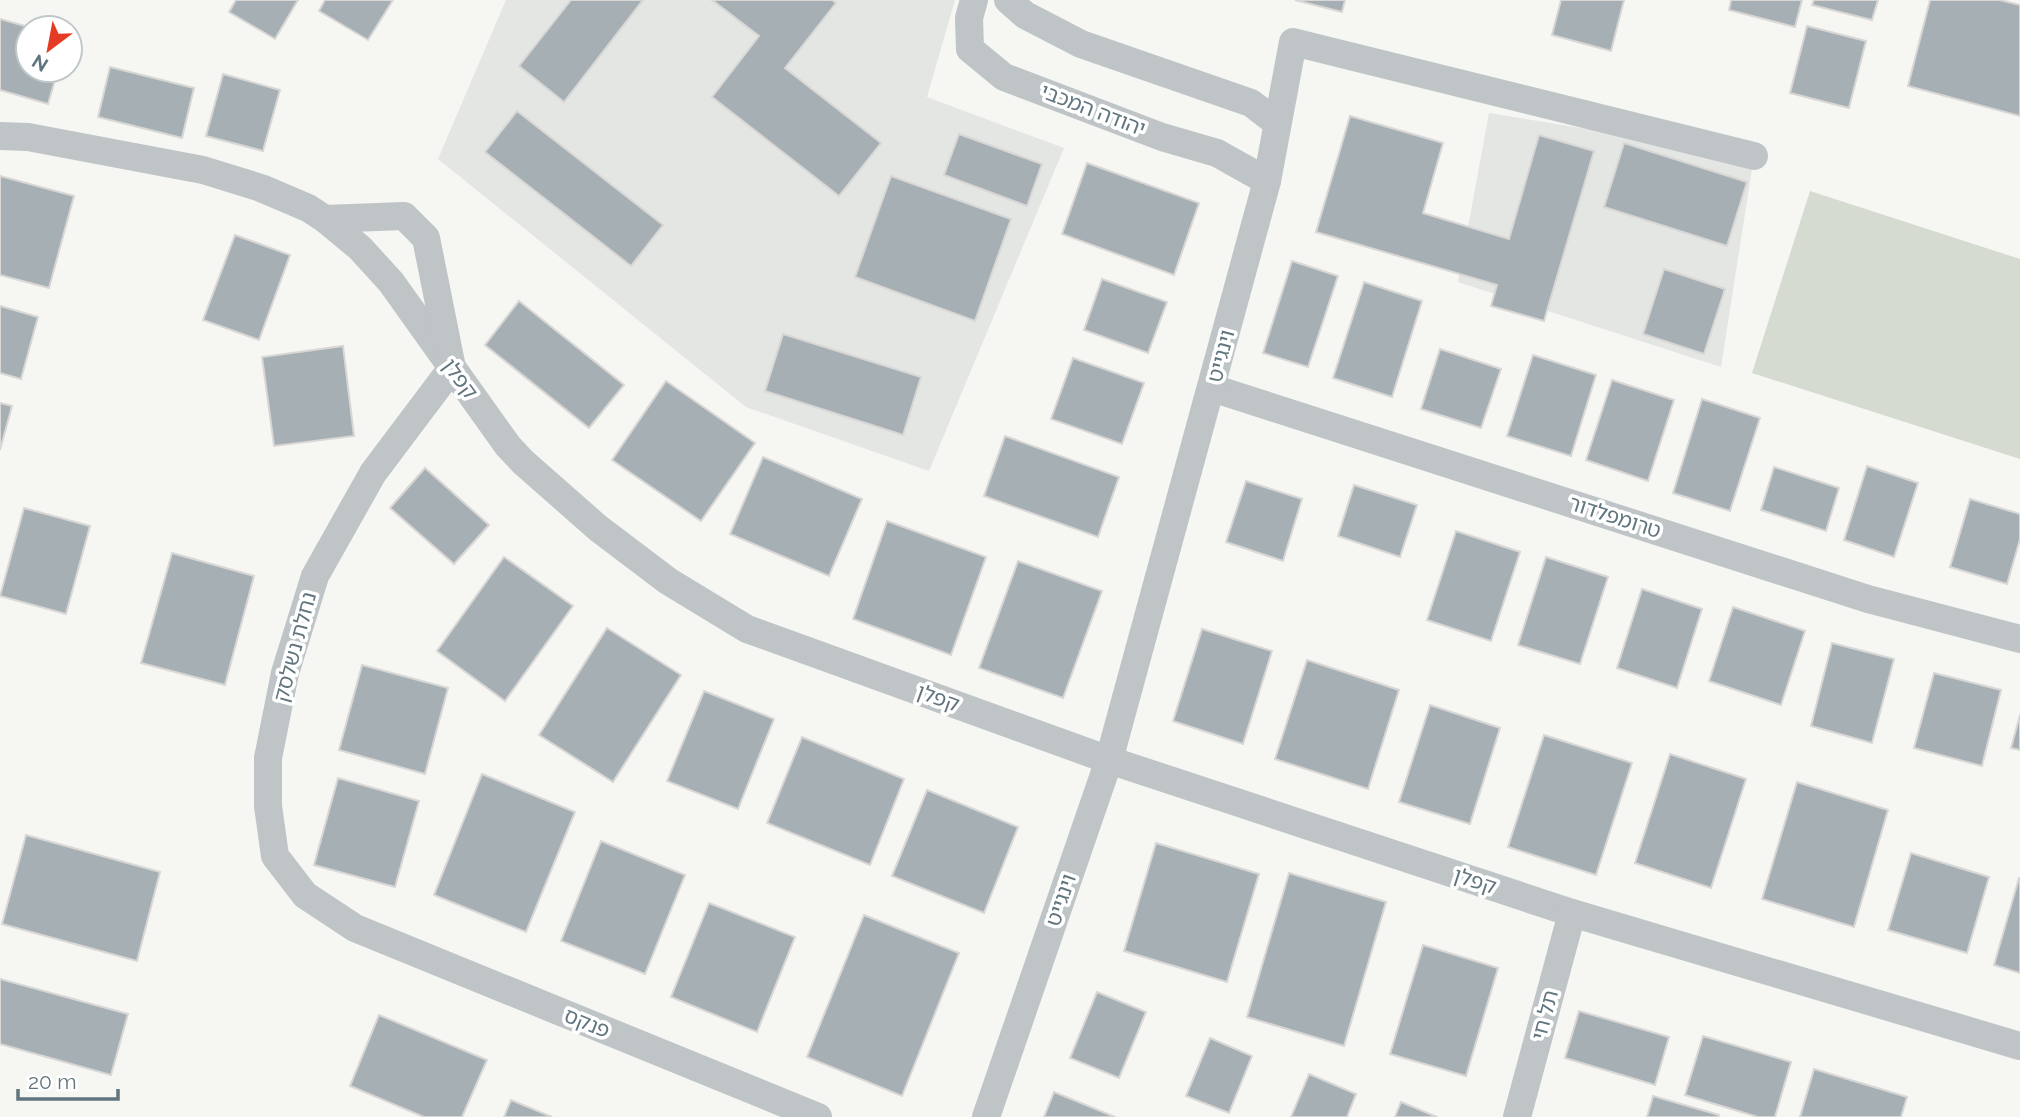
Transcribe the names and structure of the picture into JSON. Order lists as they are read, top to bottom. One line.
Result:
{"streets":{"street":["יהודה המכבי","וינגייט","קפלן","טרומפלדור","נחלת נשלסק","תל חי","פנקס"]},"crossings":[["יהודה המכבי","וינגייט"],["וינגייט","קפלן"],["וינגייט","טרומפלדור"],["קפלן","נחלת נשלסק"],["קפלן","תל חי"],["נחלת נשלסק","פנקס"]],"scale_bar":"20 m","north":"bottom left"}
